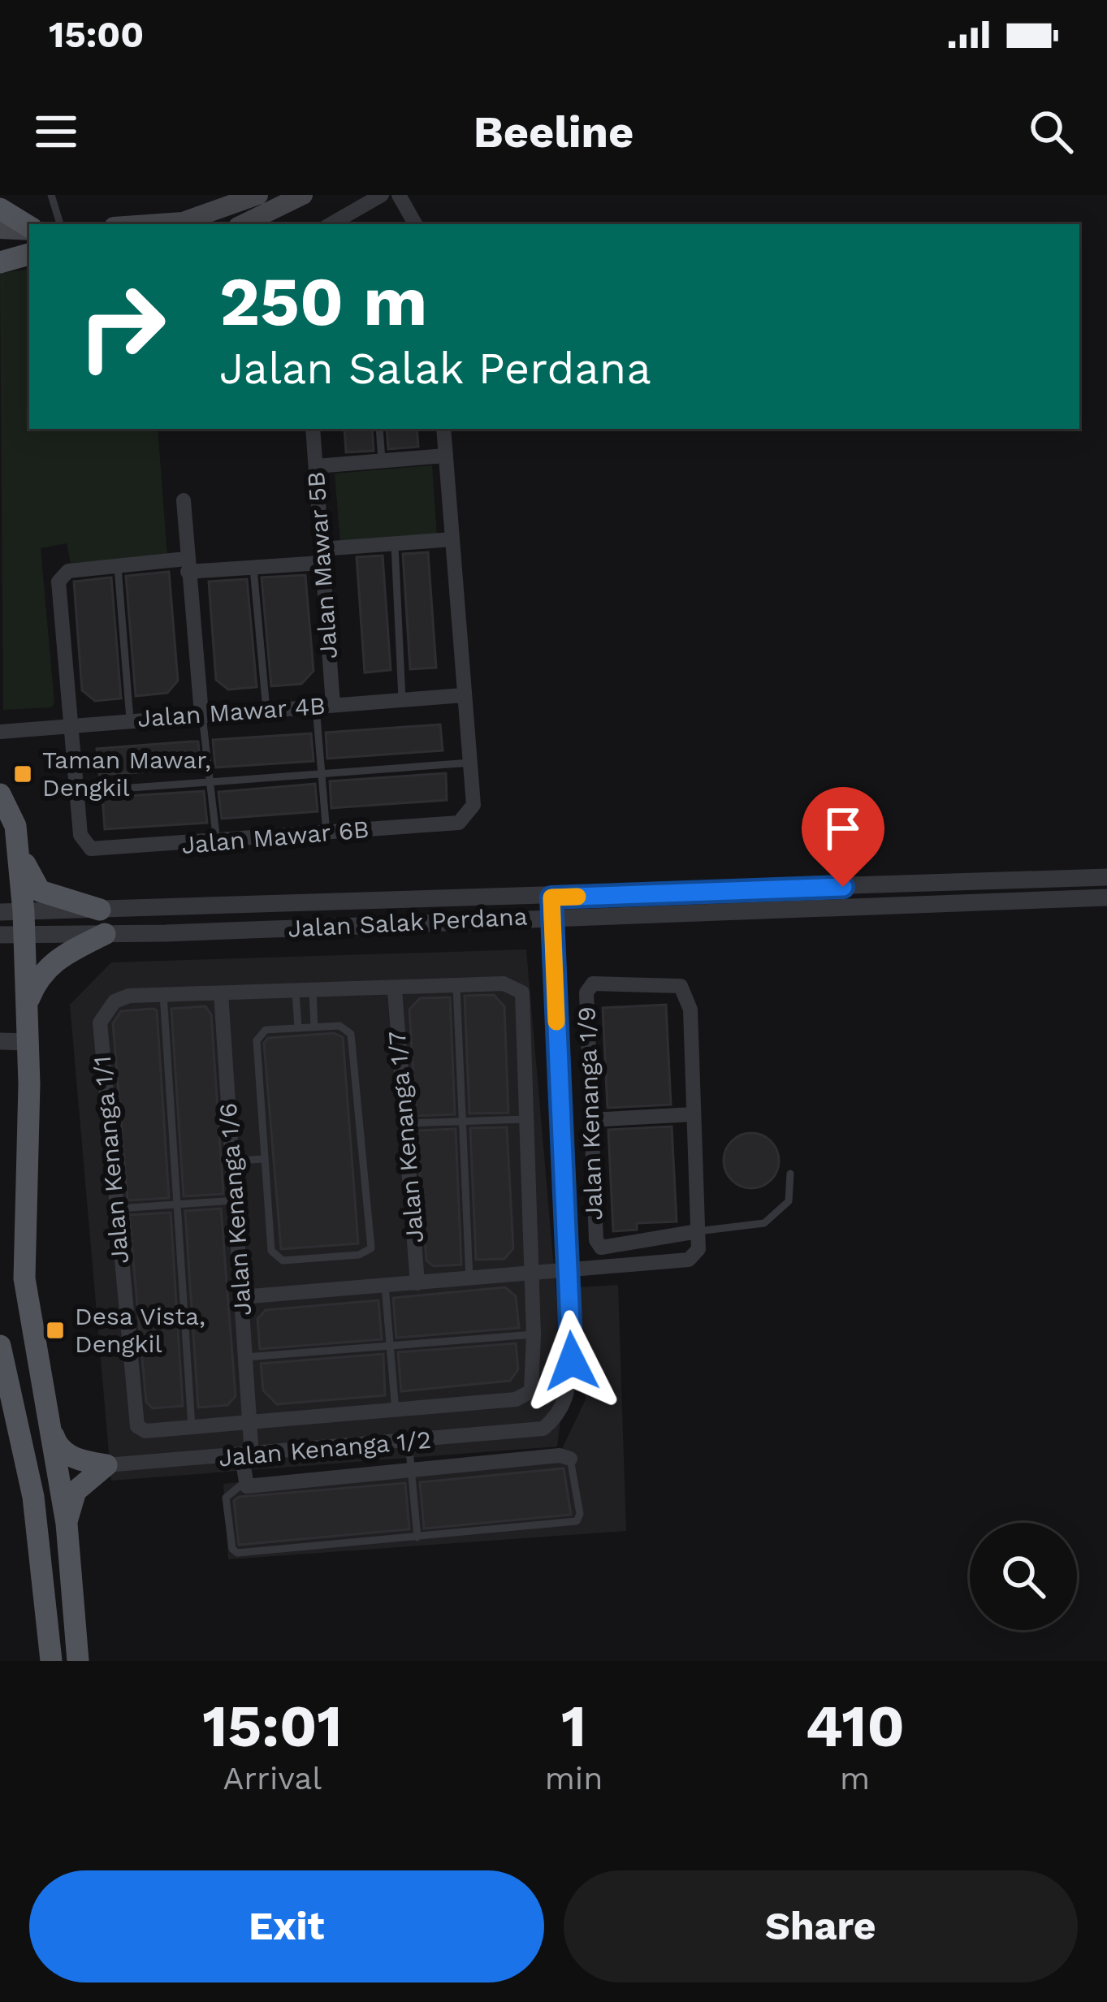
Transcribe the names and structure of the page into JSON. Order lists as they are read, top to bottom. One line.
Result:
{"streets":{"street":["Jalan Mawar 5B","Jalan Mawar 4B","Jalan Mawar 6B","Jalan Salak Perdana","Jalan Kenanga 1/9","Jalan Kenanga 1/7","Jalan Kenanga 1/1","Jalan Kenanga 1/6","Jalan Kenanga 1/2"]},"crossings":[["Jalan Mawar 5B","Jalan Mawar 4B"],["Jalan Kenanga 1/6","Jalan Kenanga 1/2"]],"places":{"transit":["Taman Mawar, Dengkil","Desa Vista, Dengkil"]},"page":{"status":"15:00","header":"Beeline","turn":["250 m","Jalan Salak Perdana"],"eta":["15:01","Arrival","1","min","410","m"],"buttons":["Exit","Share"]}}
